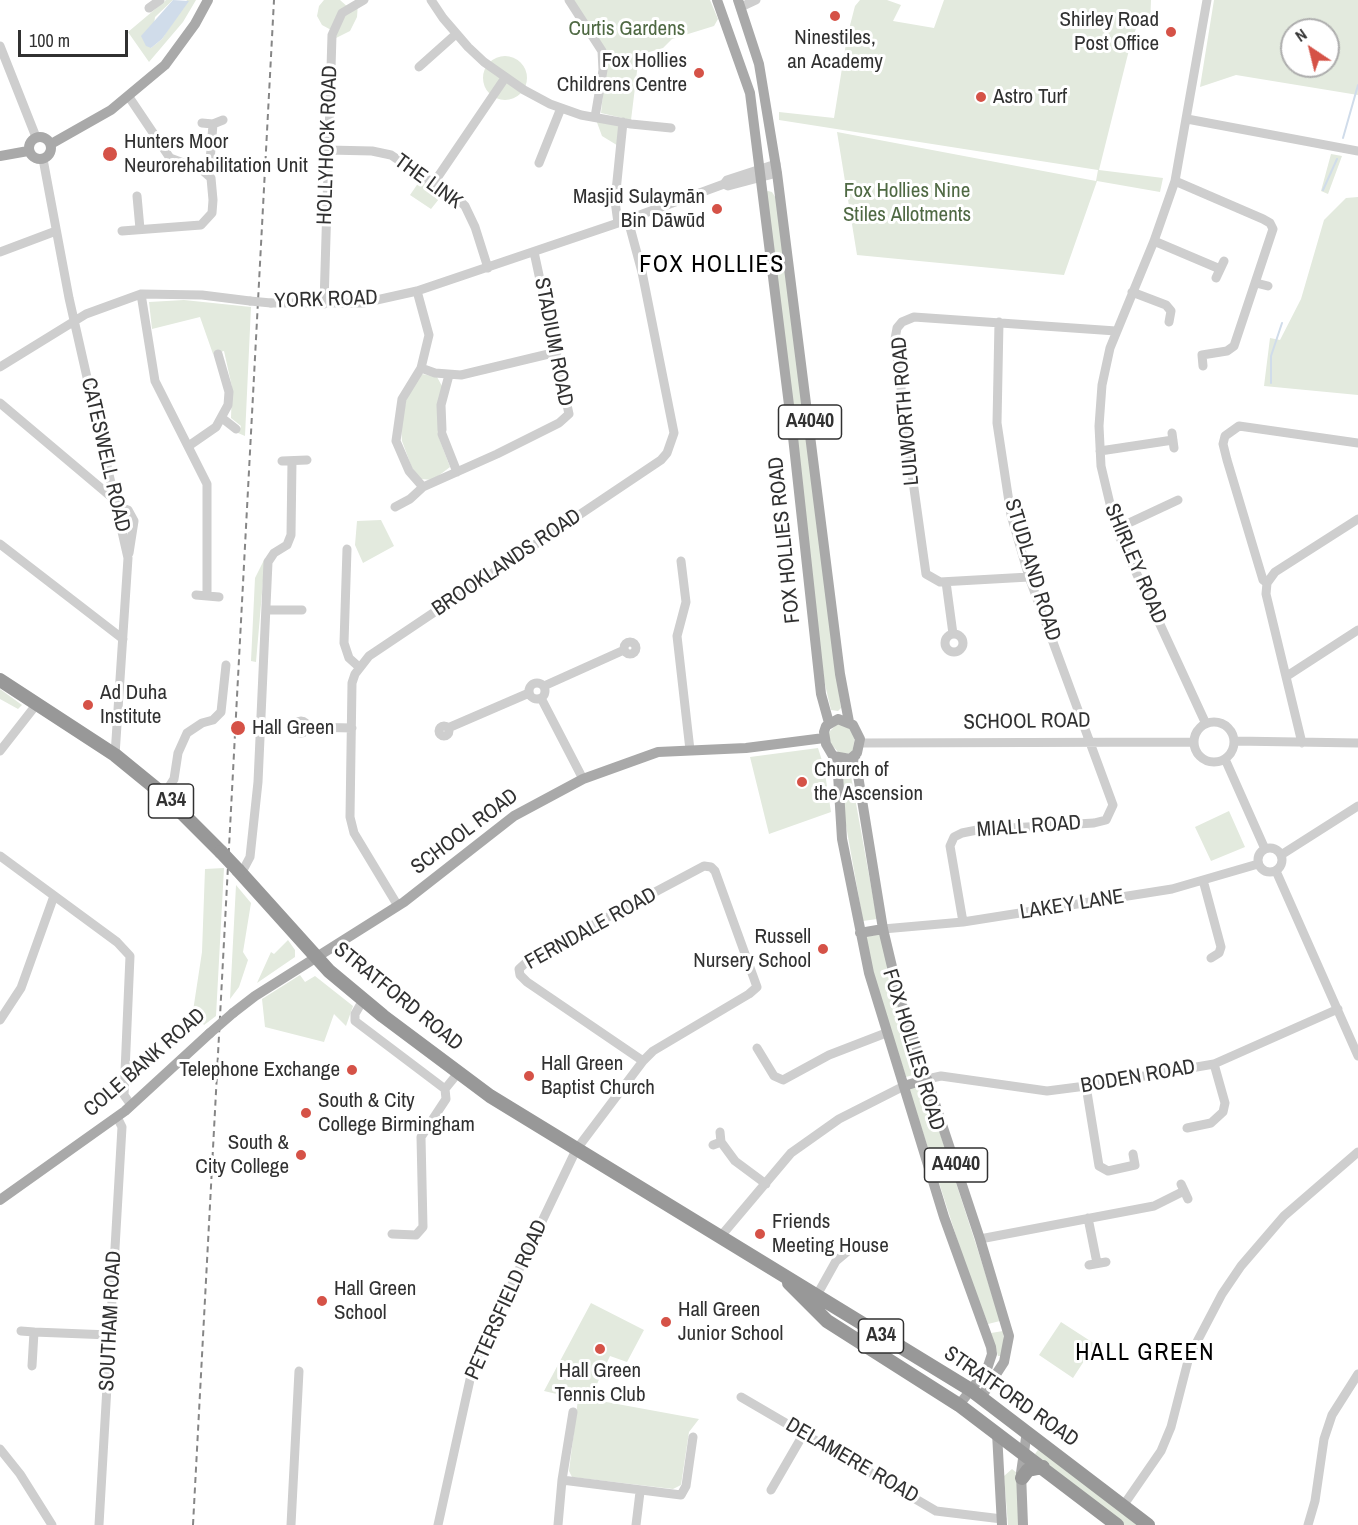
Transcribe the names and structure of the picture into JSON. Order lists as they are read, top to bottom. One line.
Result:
{"streets":{"highway":["A34","STRATFORD ROAD"],"main road":["A4040","FOX HOLLIES ROAD","SCHOOL ROAD","COLE BANK ROAD"],"street":["HOLLYHOCK ROAD","THE LINK","YORK ROAD","STADIUM ROAD","LULWORTH ROAD","CATESWELL ROAD","BROOKLANDS ROAD","SHIRLEY ROAD","STUDLAND ROAD","MIALL ROAD","LAKEY LANE","FERNDALE ROAD","BODEN ROAD","PETERSFIELD ROAD","SOUTHAM ROAD","DELAMERE ROAD"]},"crossings":[["HOLLYHOCK ROAD","THE LINK"],["HOLLYHOCK ROAD","YORK ROAD"],["THE LINK","YORK ROAD"],["YORK ROAD","STADIUM ROAD"],["YORK ROAD","CATESWELL ROAD"],["YORK ROAD","FOX HOLLIES ROAD"],["YORK ROAD","BROOKLANDS ROAD"],["LULWORTH ROAD","SHIRLEY ROAD"],["LULWORTH ROAD","STUDLAND ROAD"],["CATESWELL ROAD","STRATFORD ROAD"],["FOX HOLLIES ROAD","SCHOOL ROAD"],["FOX HOLLIES ROAD","LAKEY LANE"],["FOX HOLLIES ROAD","STRATFORD ROAD"],["FOX HOLLIES ROAD","BODEN ROAD"],["SHIRLEY ROAD","SCHOOL ROAD"],["STUDLAND ROAD","SCHOOL ROAD"],["STUDLAND ROAD","MIALL ROAD"],["SCHOOL ROAD","MIALL ROAD"],["SCHOOL ROAD","STRATFORD ROAD"],["SCHOOL ROAD","COLE BANK ROAD"],["MIALL ROAD","LAKEY LANE"],["FERNDALE ROAD","PETERSFIELD ROAD"],["STRATFORD ROAD","COLE BANK ROAD"],["STRATFORD ROAD","PETERSFIELD ROAD"],["COLE BANK ROAD","SOUTHAM ROAD"]],"districts":["FOX HOLLIES","HALL GREEN"],"parks":["Curtis Gardens","Fox Hollies Nine Stiles Allotments"],"places":["Ninestiles, an Academy","Shirley Road Post Office","Fox Hollies Childrens Centre","Astro Turf","Hunters Moor Neurorehabilitation Unit","Masjid Sulaymān Bin Dāwūd","Ad Duha Institute","Hall Green","Church of the Ascension","Russell Nursery School","Telephone Exchange","Hall Green Baptist Church","South & City College Birmingham","South & City College","Friends Meeting House","Hall Green School","Hall Green Junior School","Hall Green Tennis Club"],"scale_bar":"100 m","north":"top left"}
